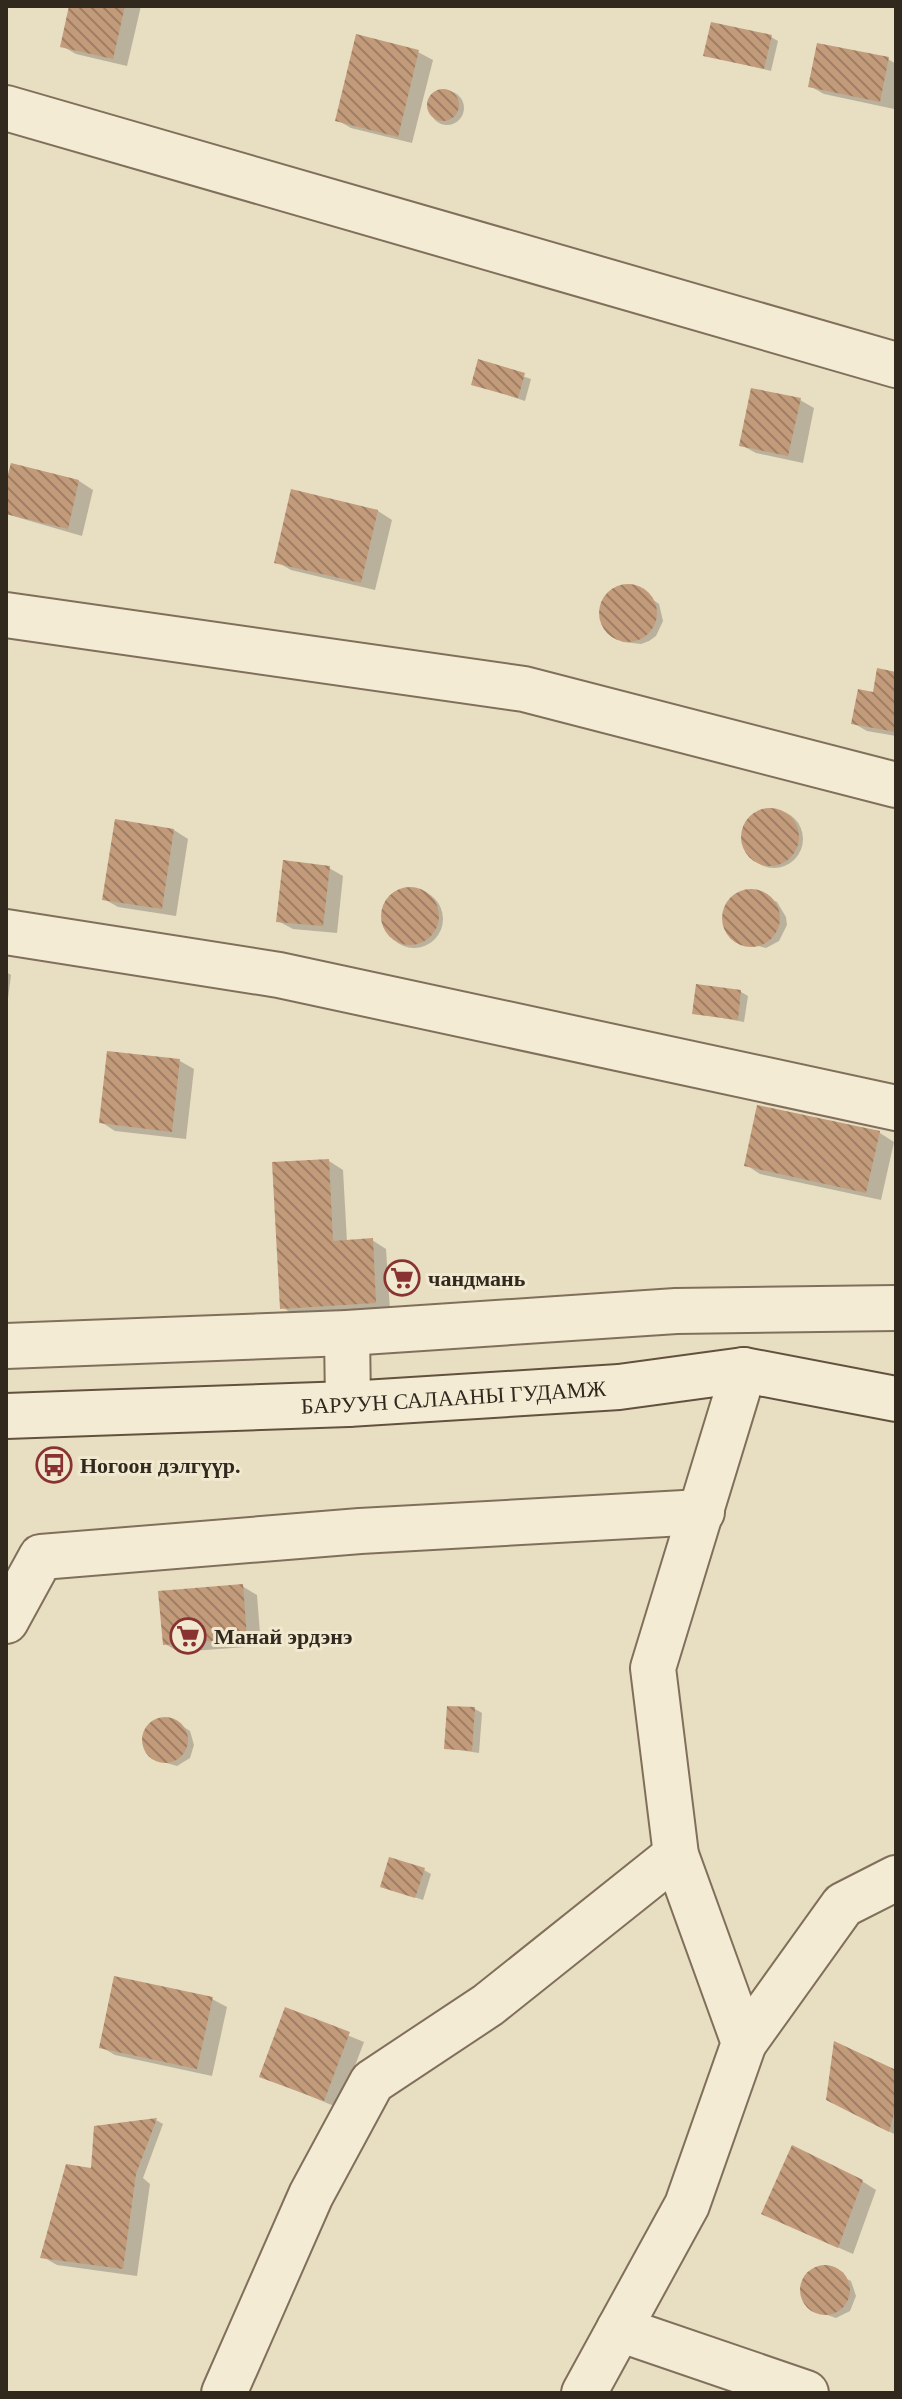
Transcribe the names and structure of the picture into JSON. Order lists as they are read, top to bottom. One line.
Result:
{"streets":{"street":["БАРУУН САЛААНЫ ГУДАМЖ"]},"places":{"supermarket":["чандмань","Манай эрдэнэ"],"bus stop":["Ногоон дэлгүүр."]}}
